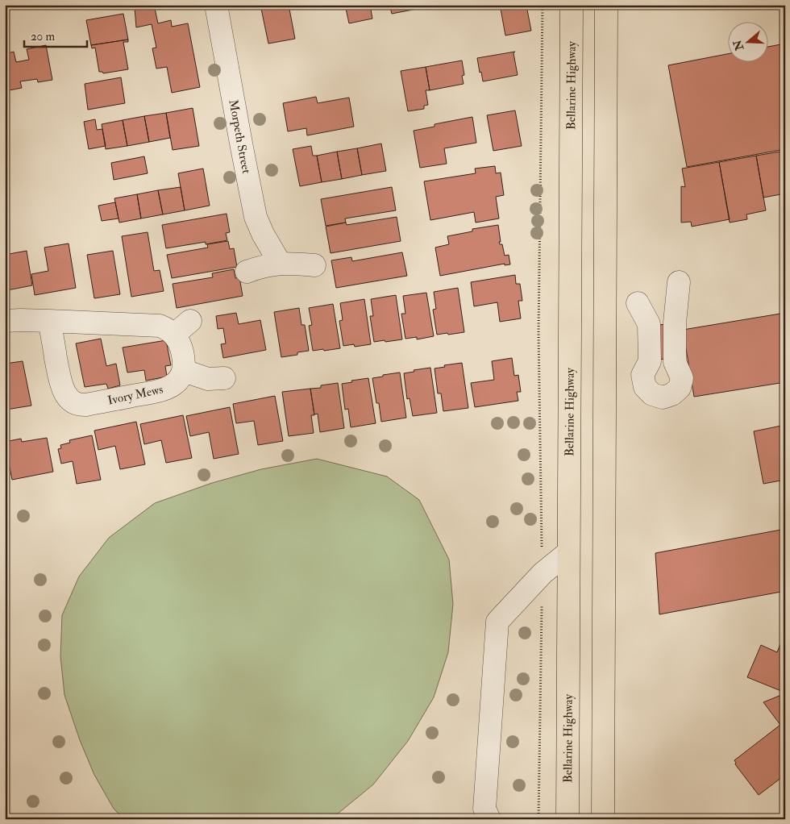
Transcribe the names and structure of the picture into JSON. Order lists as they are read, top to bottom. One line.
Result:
{"streets":{"highway":["Bellarine Highway"],"street":["Morpeth Street","Ivory Mews"]},"scale_bar":"20 m","north":"left"}
